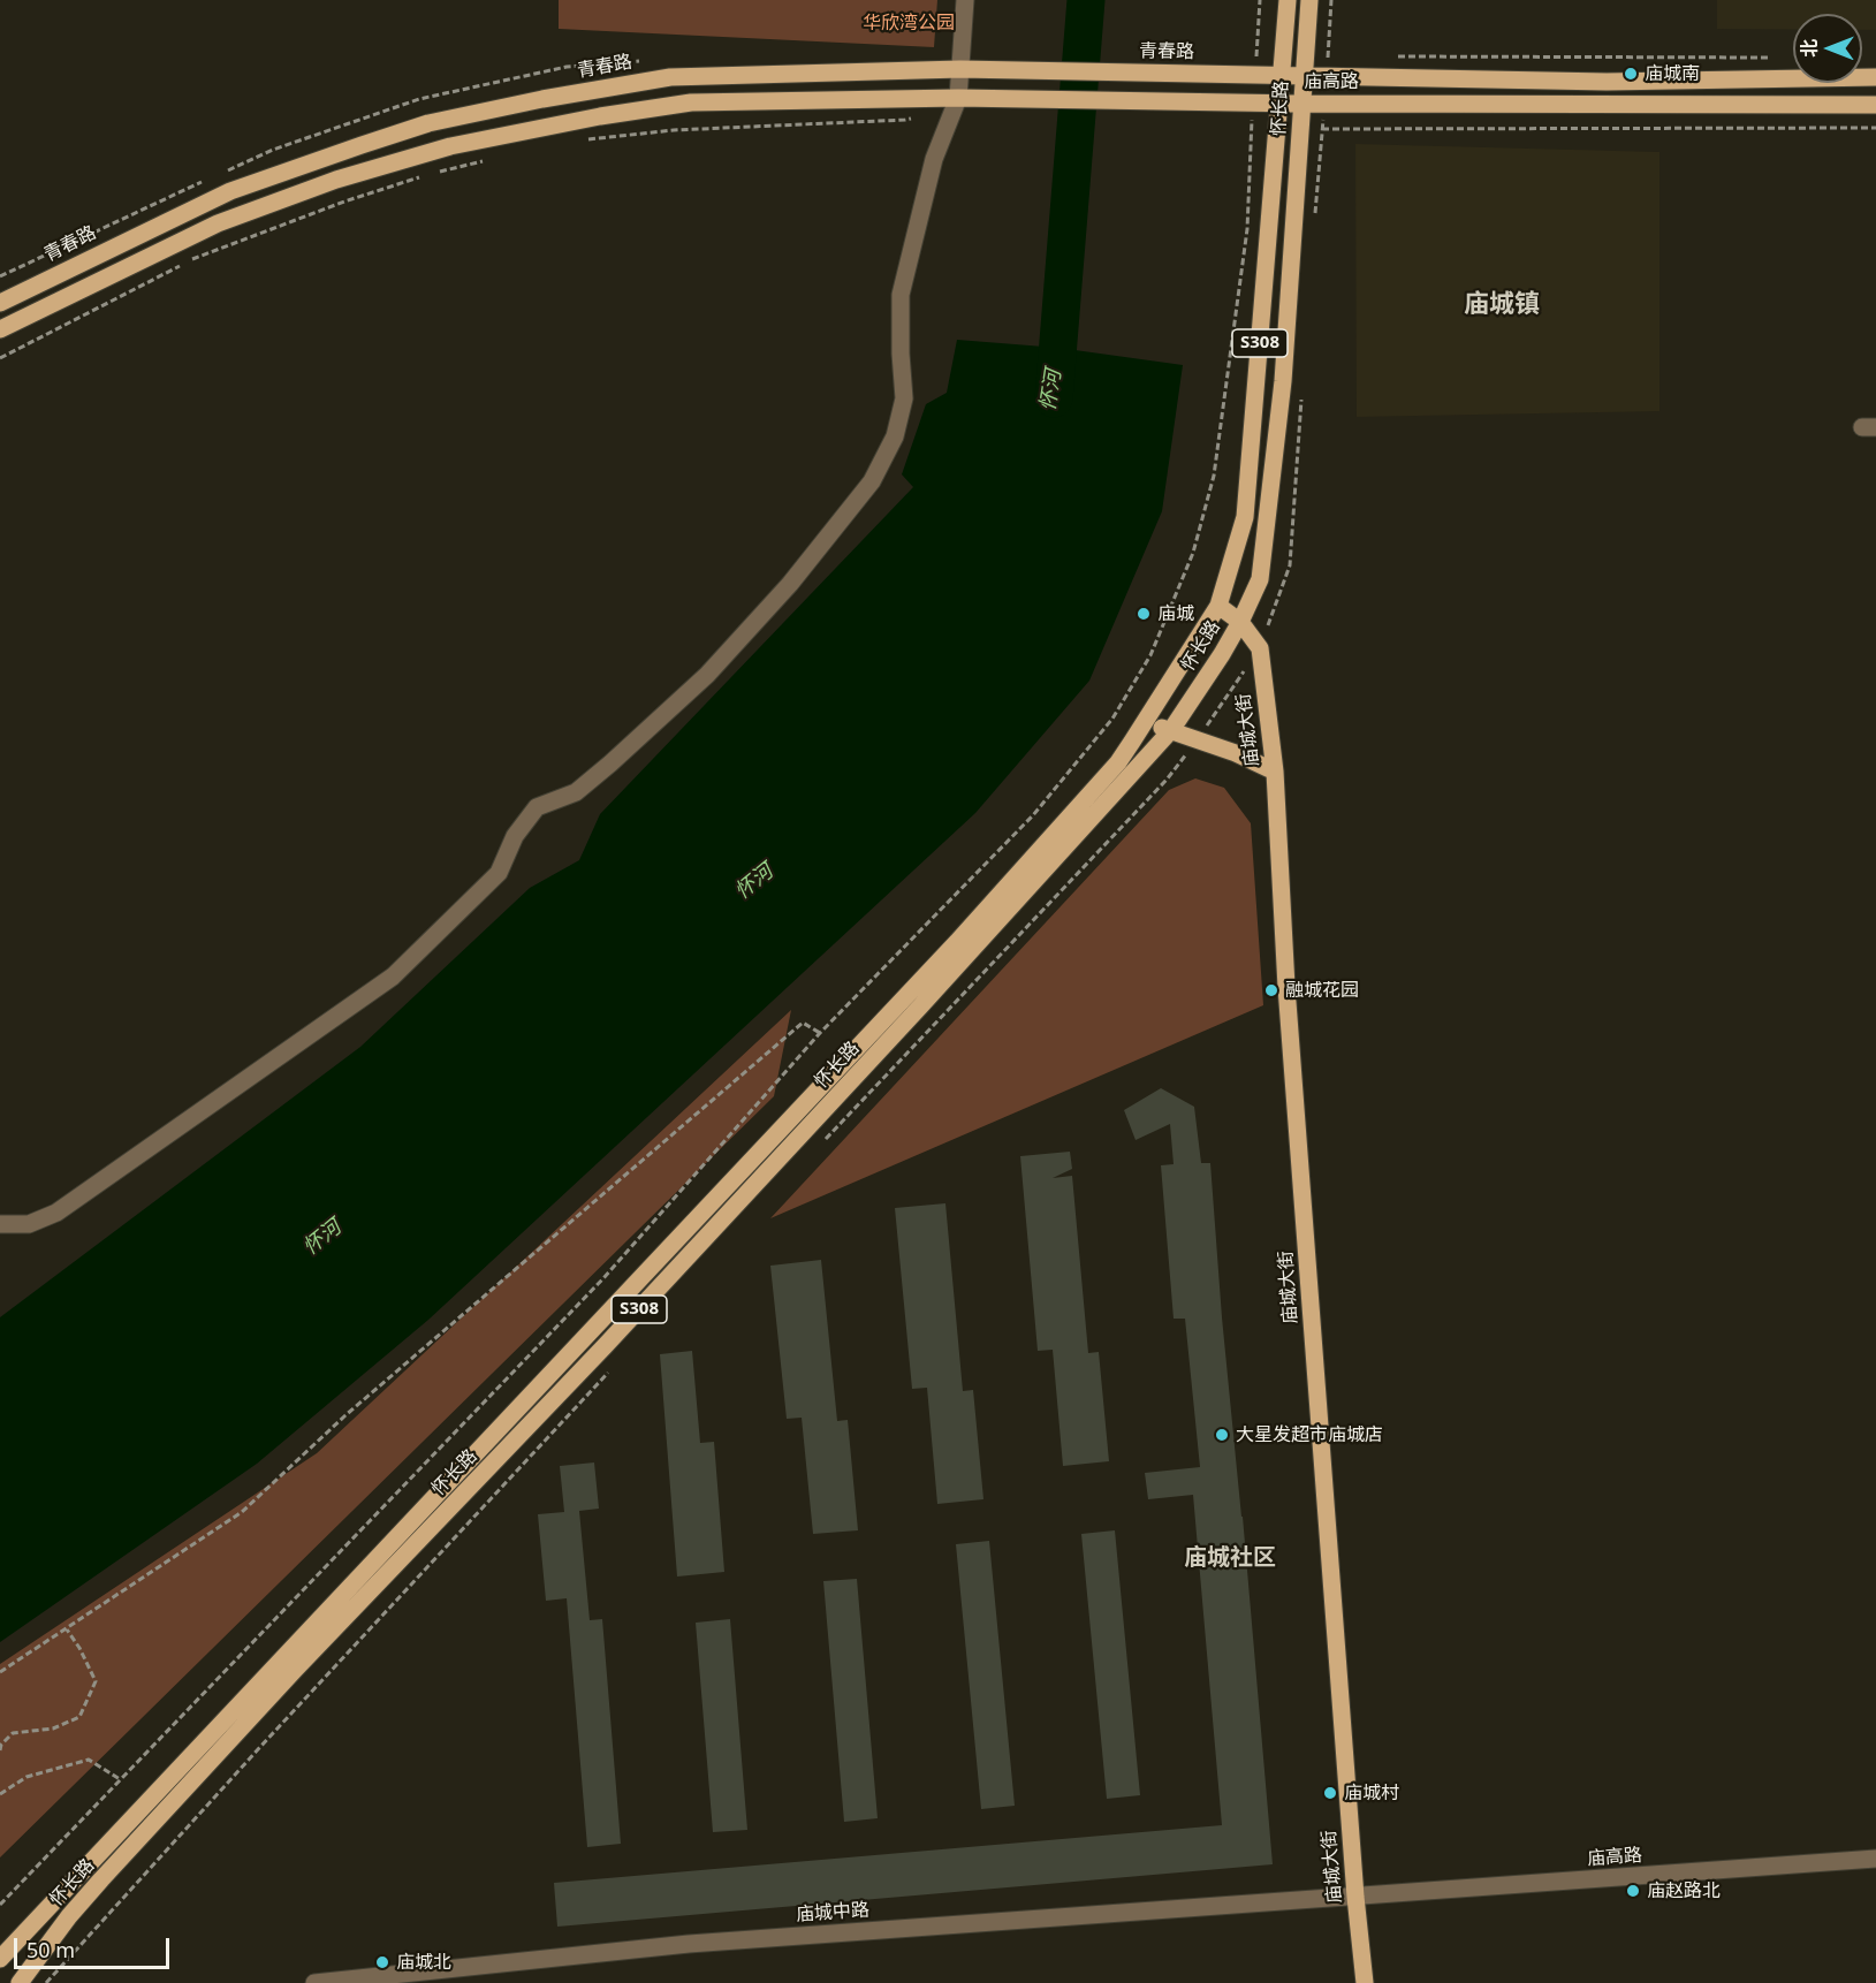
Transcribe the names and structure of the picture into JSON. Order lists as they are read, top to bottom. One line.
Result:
{"streets":{"main road":["青春路","庙高路","怀长路","S308","庙城大街"],"street":["庙城中路"]},"crossings":[["青春路","庙高路"],["青春路","怀长路"],["庙高路","怀长路"],["庙高路","庙城大街"],["庙高路","庙城中路"],["怀长路","庙城大街"],["庙城大街","庙城中路"]],"districts":["庙城镇","庙城社区"],"water":["怀河"],"parks":["华欣湾公园"],"places":["庙城南","庙城","融城花园","大星发超市庙城店","庙城村","庙赵路北","庙城北"],"scale_bar":"50 m","north":"left"}
